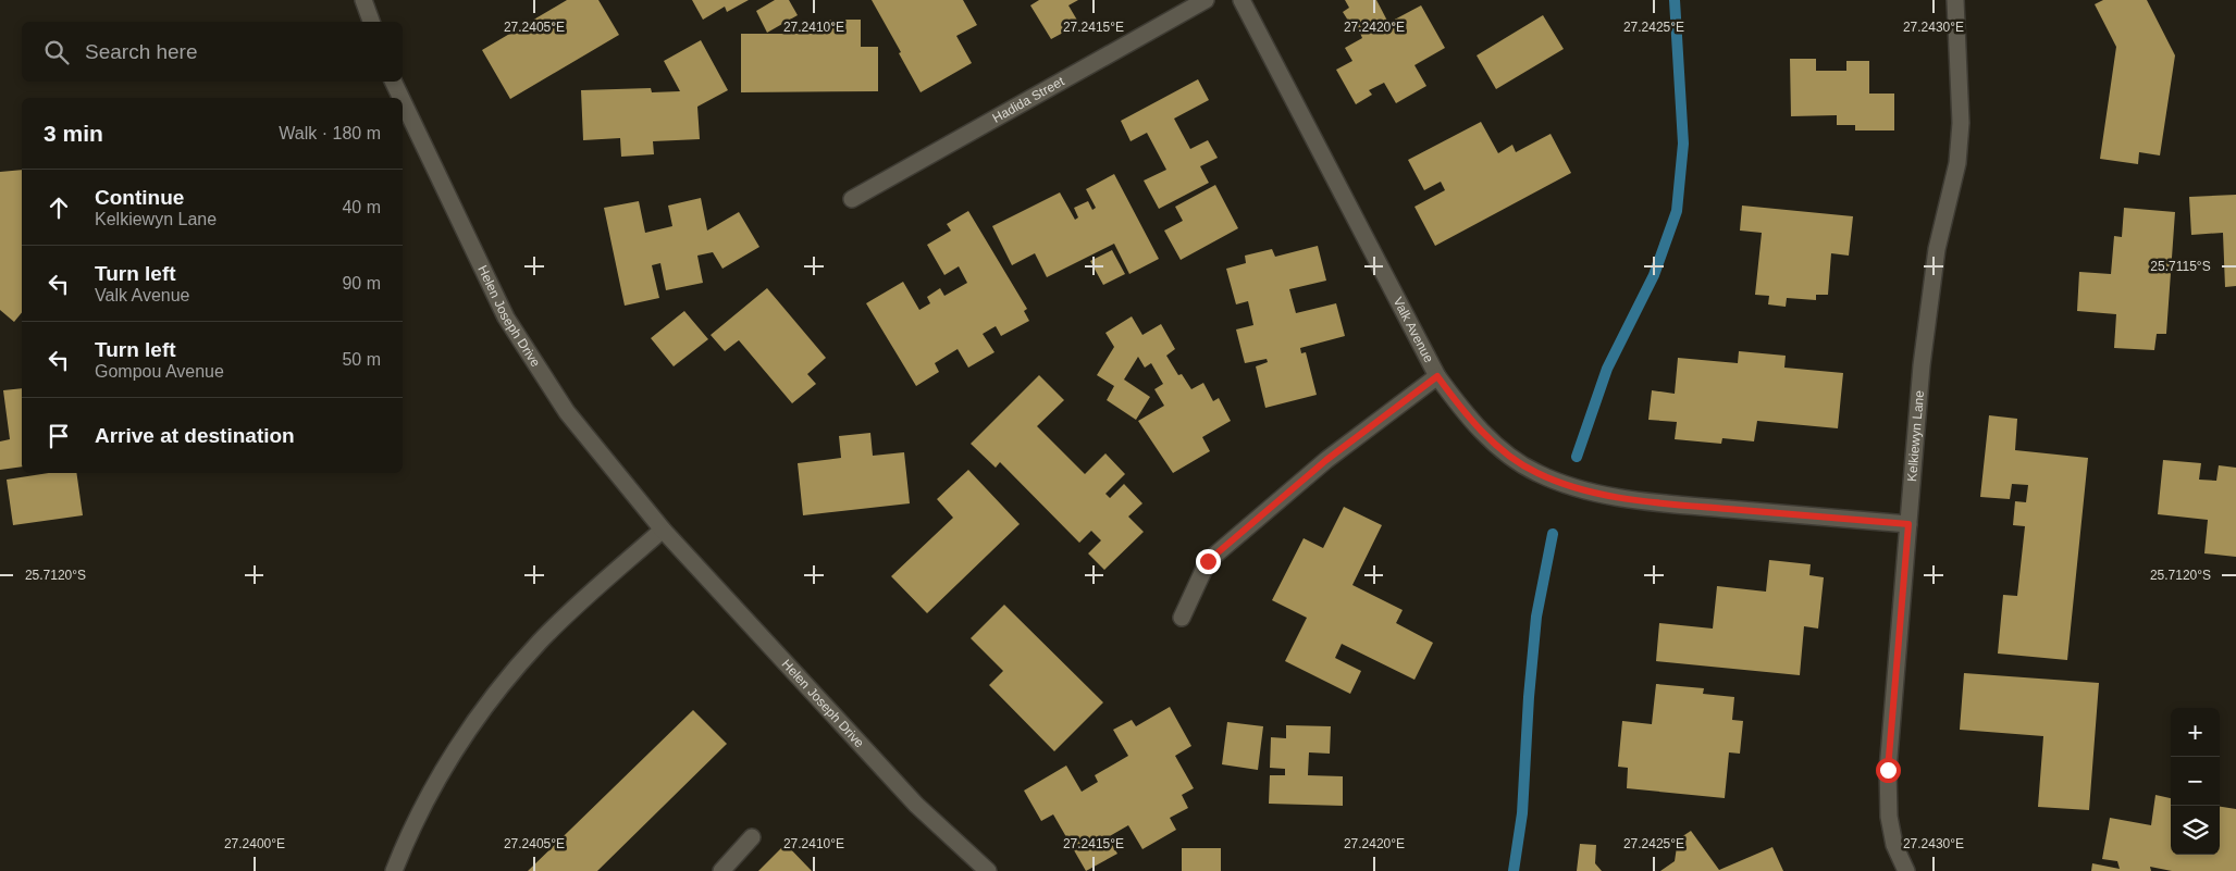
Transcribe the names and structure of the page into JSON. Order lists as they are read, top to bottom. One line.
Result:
{"streets":{"street":["Hadida Street","Helen Joseph Drive","Valk Avenue","Kelkiewyn Lane"]},"crossings":[["Valk Avenue","Kelkiewyn Lane"]],"page":{"search":"Search here","heading":["3 min","Walk · 180 m"],"list":[["Continue","Kelkiewyn Lane","40 m"],["Turn left","Valk Avenue","90 m"],["Turn left","Gompou Avenue","50 m"],"Arrive at destination"],"map_buttons":["+","−"]},"coordinates":["27.2405°E","27.2410°E","27.2415°E","27.2420°E","27.2425°E","27.2430°E","25.7115°S","25.7120°S","27.2400°E"]}
